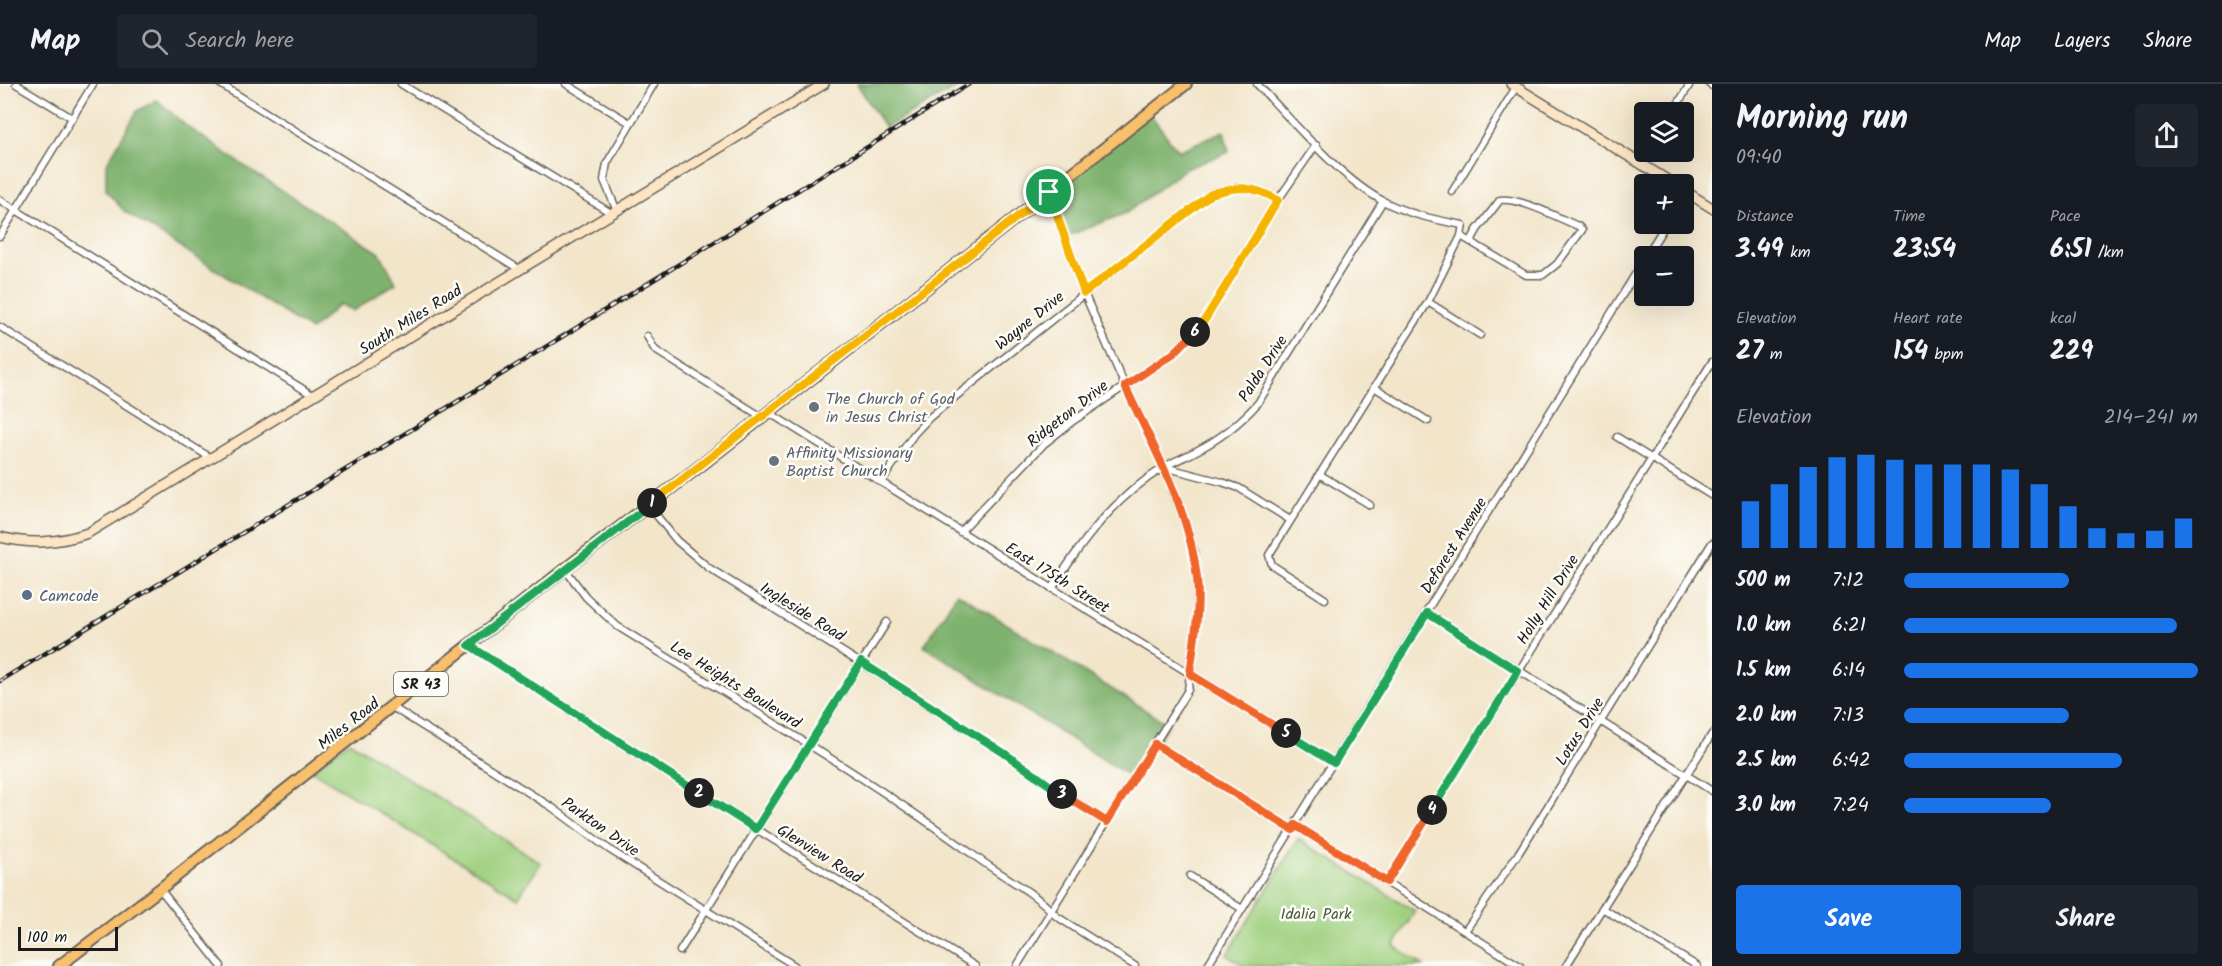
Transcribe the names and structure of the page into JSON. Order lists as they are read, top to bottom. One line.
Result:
{"streets":{"main road":["SR 43","Miles Road"],"street":["South Miles Road","Wayne Drive","Palda Drive","Ridgeton Drive","Deforest Avenue","East 175th Street","Holly Hill Drive","Ingleside Road","Lee Heights Boulevard","Lotus Drive","Parkton Drive","Glenview Road"]},"crossings":[["Wayne Drive","Ridgeton Drive"],["Wayne Drive","East 175th Street"],["Palda Drive","East 175th Street"],["Ridgeton Drive","East 175th Street"],["Deforest Avenue","East 175th Street"],["East 175th Street","SR 43"],["East 175th Street","Miles Road"],["Ingleside Road","Miles Road"],["SR 43","Miles Road"],["Lee Heights Boulevard","Miles Road"],["Miles Road","Parkton Drive"],["Miles Road","Glenview Road"]],"parks":["Idalia Park"],"places":["The Church of God in Jesus Christ","Affinity Missionary Baptist Church","Camcode"],"scale_bar":"100 m","page":{"header":"Map","search":"Search here","nav":["Map","Layers","Share"],"heading":["Morning run","09:40"],"map_buttons":["+","−"],"stats":[["Distance","3.49 km"],["Time","23:54"],["Pace","6:51 /km"],["Elevation","27 m"],["Heart rate","154 bpm"],["kcal","229"]],"pins":["6","1","5","2","3","4"],"chart":["Elevation","214–241 m"],"list":[{"name":"500 m","note":"7:12"},{"name":"1.0 km","note":"6:21"},{"name":"1.5 km","note":"6:14"},{"name":"2.0 km","note":"7:13"},{"name":"2.5 km","note":"6:42"},{"name":"3.0 km","note":"7:24"}],"buttons":["Save","Share"],"scale":"100 m"}}
